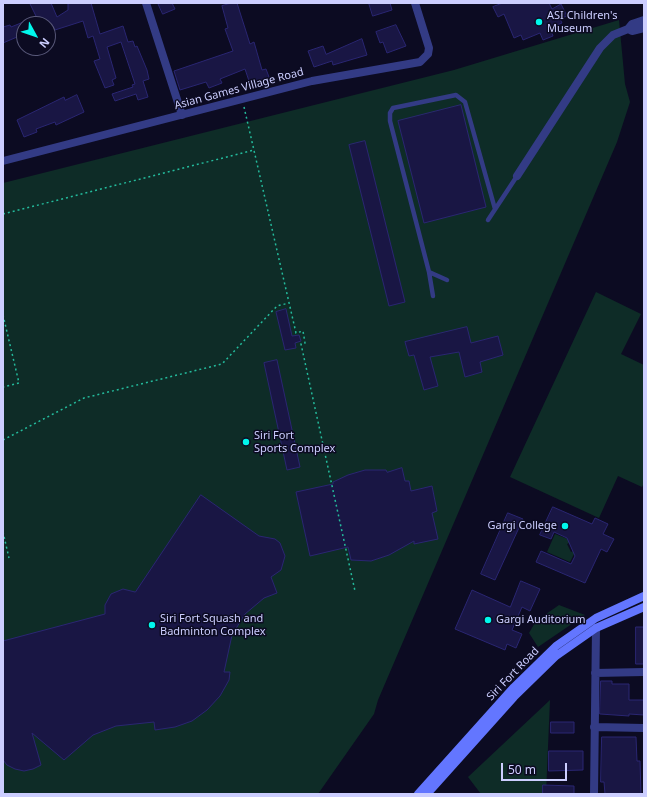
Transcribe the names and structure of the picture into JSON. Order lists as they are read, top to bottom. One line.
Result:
{"streets":{"street":["Asian Games Village Road","Siri Fort Road"]},"places":["ASI Children's Museum","Siri Fort Sports Complex","Gargi College","Gargi Auditorium","Siri Fort Squash and Badminton Complex"],"scale_bar":"50 m","north":"bottom right"}
